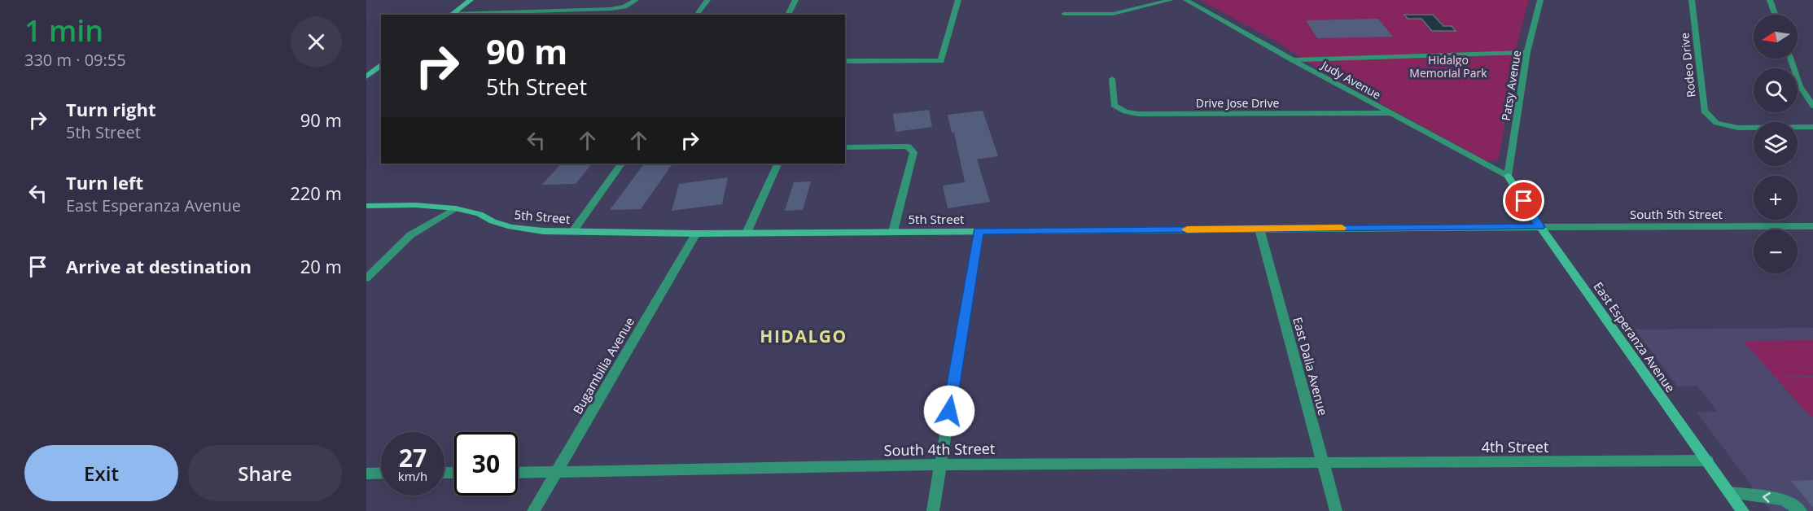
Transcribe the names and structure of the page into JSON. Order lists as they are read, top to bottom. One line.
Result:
{"streets":{"street":["Rodeo Drive","Judy Avenue","Patsy Avenue","Drive Jose Drive","South 5th Street","5th Street","East Esperanza Avenue","Bugambilia Avenue","East Dalia Avenue","4th Street","South 4th Street"]},"crossings":[["Judy Avenue","Patsy Avenue"],["Judy Avenue","Drive Jose Drive"],["Judy Avenue","East Esperanza Avenue"],["Patsy Avenue","East Esperanza Avenue"],["South 5th Street","5th Street"],["South 5th Street","East Esperanza Avenue"],["5th Street","East Esperanza Avenue"],["5th Street","Bugambilia Avenue"],["5th Street","East Dalia Avenue"],["East Esperanza Avenue","4th Street"],["Bugambilia Avenue","South 4th Street"],["East Dalia Avenue","4th Street"],["East Dalia Avenue","South 4th Street"],["4th Street","South 4th Street"]],"districts":["HIDALGO"],"parks":["Hidalgo Memorial Park"],"north":"left","page":{"heading":["1 min","330 m · 09:55"],"map_buttons":["+","−"],"turn":["90 m","5th Street"],"list":[{"name":"Turn right","note":"5th Street","value":"90 m"},{"name":"Turn left","note":"East Esperanza Avenue","value":"220 m"},{"name":"Arrive at destination","value":"20 m"}],"speed":"27 km/h","limit":"30","buttons":["Exit","Share"]}}
